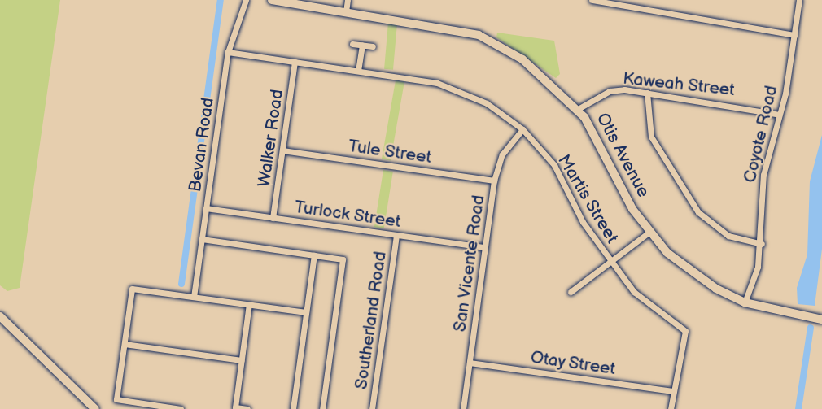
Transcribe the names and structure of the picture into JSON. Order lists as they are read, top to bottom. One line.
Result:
{"streets":{"street":["Kaweah Street","Coyote Road","Walker Road","Bevan Road","Tule Street","Otis Avenue","Martis Street","Turlock Street","San Vicente Road","Southerland Road","Otay Street"]},"crossings":[["Kaweah Street","Coyote Road"],["Kaweah Street","Otis Avenue"],["Coyote Road","Otis Avenue"],["Walker Road","Tule Street"],["Walker Road","Martis Street"],["Walker Road","Turlock Street"],["Bevan Road","Martis Street"],["Bevan Road","Turlock Street"],["Tule Street","San Vicente Road"],["Martis Street","San Vicente Road"],["Martis Street","Otay Street"],["Turlock Street","San Vicente Road"],["Turlock Street","Southerland Road"],["San Vicente Road","Otay Street"]]}
